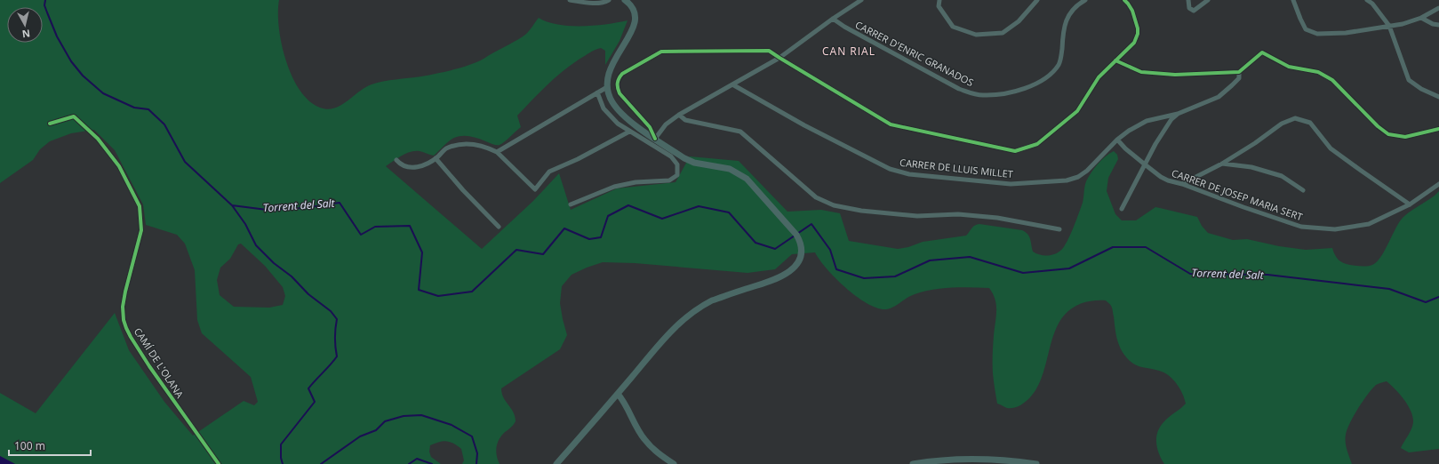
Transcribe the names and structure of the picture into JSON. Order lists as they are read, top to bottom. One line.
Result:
{"streets":{"street":["CARRER D'ENRIC GRANADOS","CARRER DE LLUIS MILLET","CARRER DE JOSEP MARIA SERT","CAMÍ DE L'OLANA"]},"crossings":[["CARRER DE LLUIS MILLET","CARRER DE JOSEP MARIA SERT"]],"districts":["CAN RIAL"],"water":["Torrent del Salt"],"scale_bar":"100 m","north":"bottom"}
